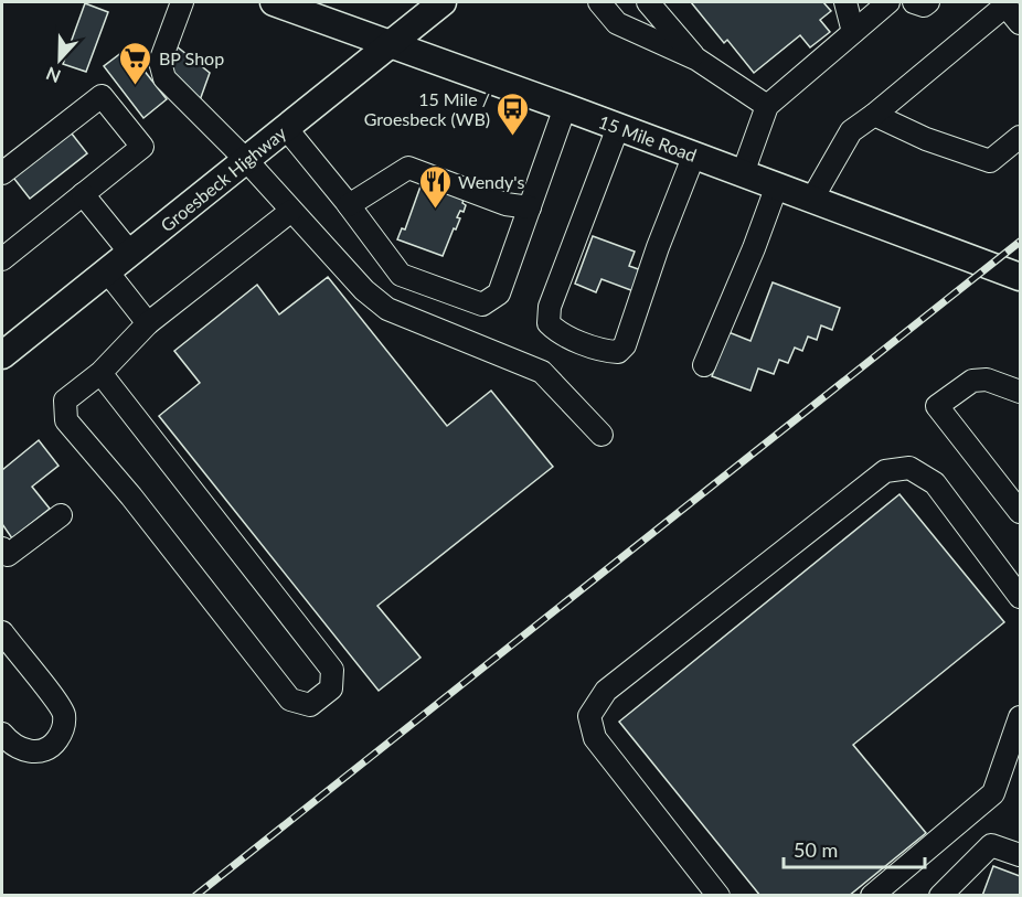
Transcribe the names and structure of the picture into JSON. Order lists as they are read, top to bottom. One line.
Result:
{"streets":{"main road":["15 Mile Road","Groesbeck Highway"]},"crossings":[["15 Mile Road","Groesbeck Highway"]],"places":{"supermarket":["BP Shop"],"bus stop":["15 Mile / Groesbeck (WB)"],"restaurant":["Wendy's"]},"scale_bar":"50 m","north":"bottom"}
